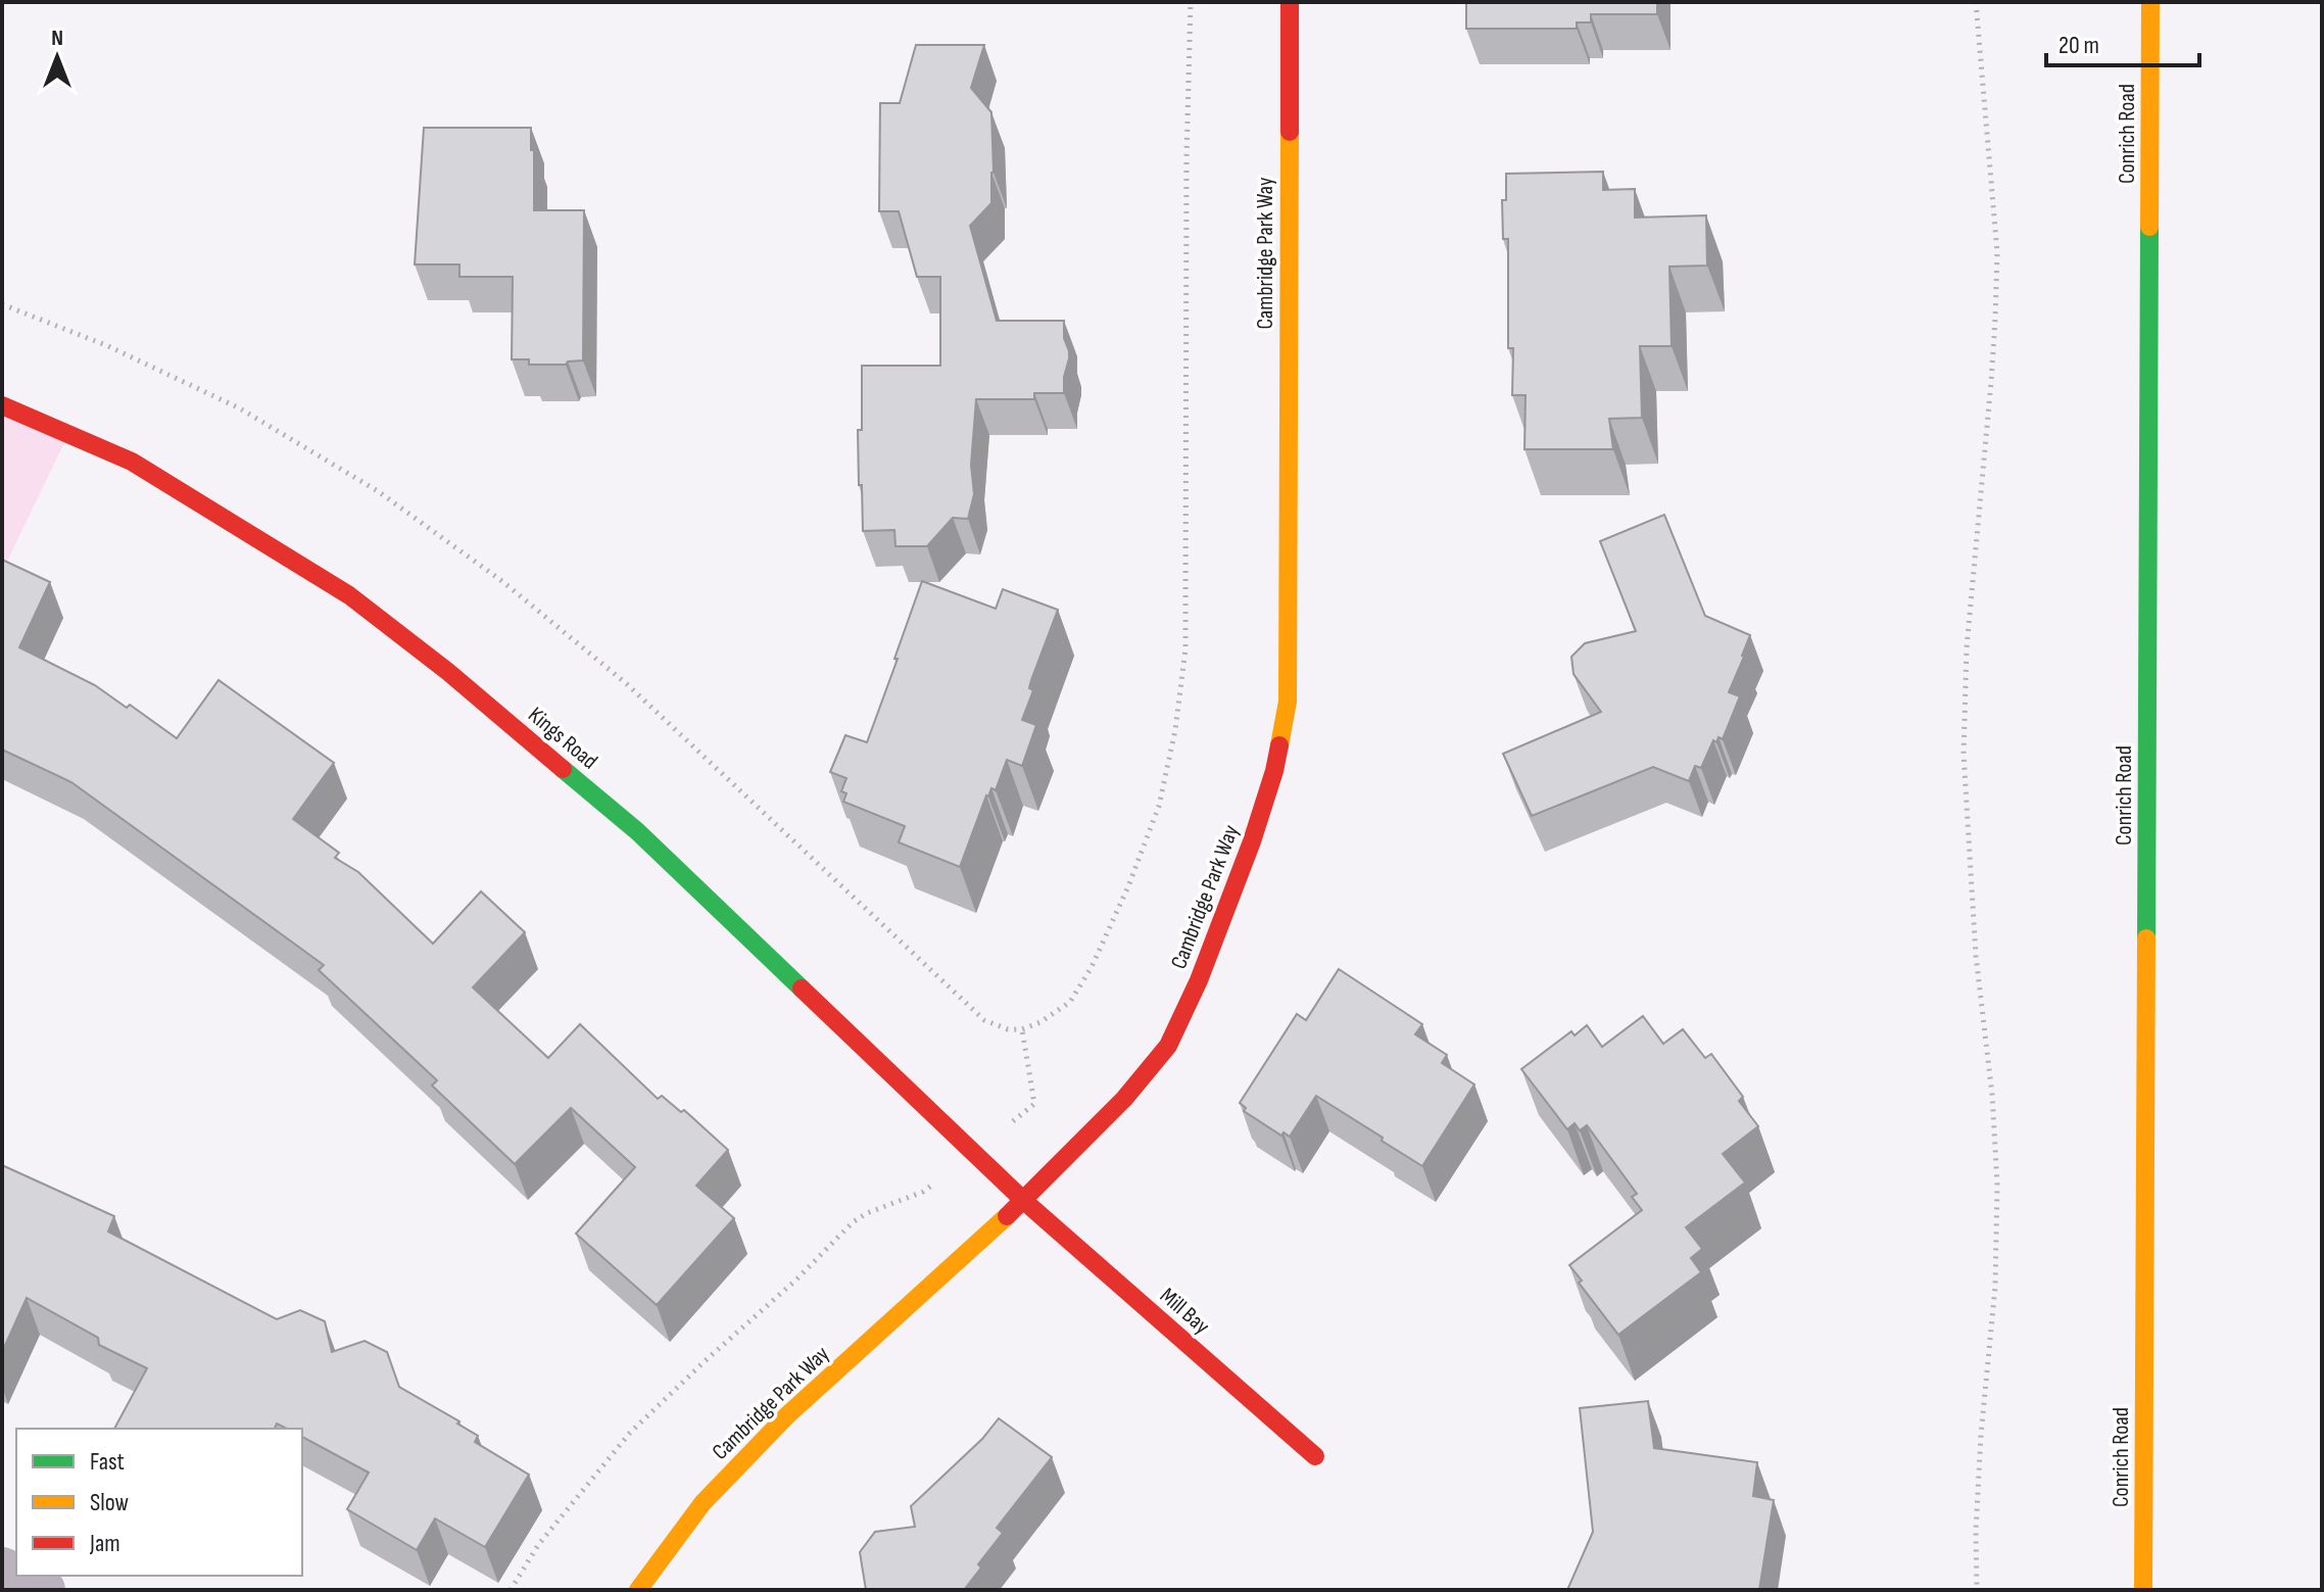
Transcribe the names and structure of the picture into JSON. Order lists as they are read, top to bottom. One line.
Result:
{"streets":{"street":["Conrich Road","Cambridge Park Way","Kings Road","Mill Bay"]},"crossings":[["Cambridge Park Way","Kings Road"],["Cambridge Park Way","Mill Bay"],["Kings Road","Mill Bay"]],"legend":["Fast","Slow","Jam"],"scale_bar":"20 m","north":"top"}
